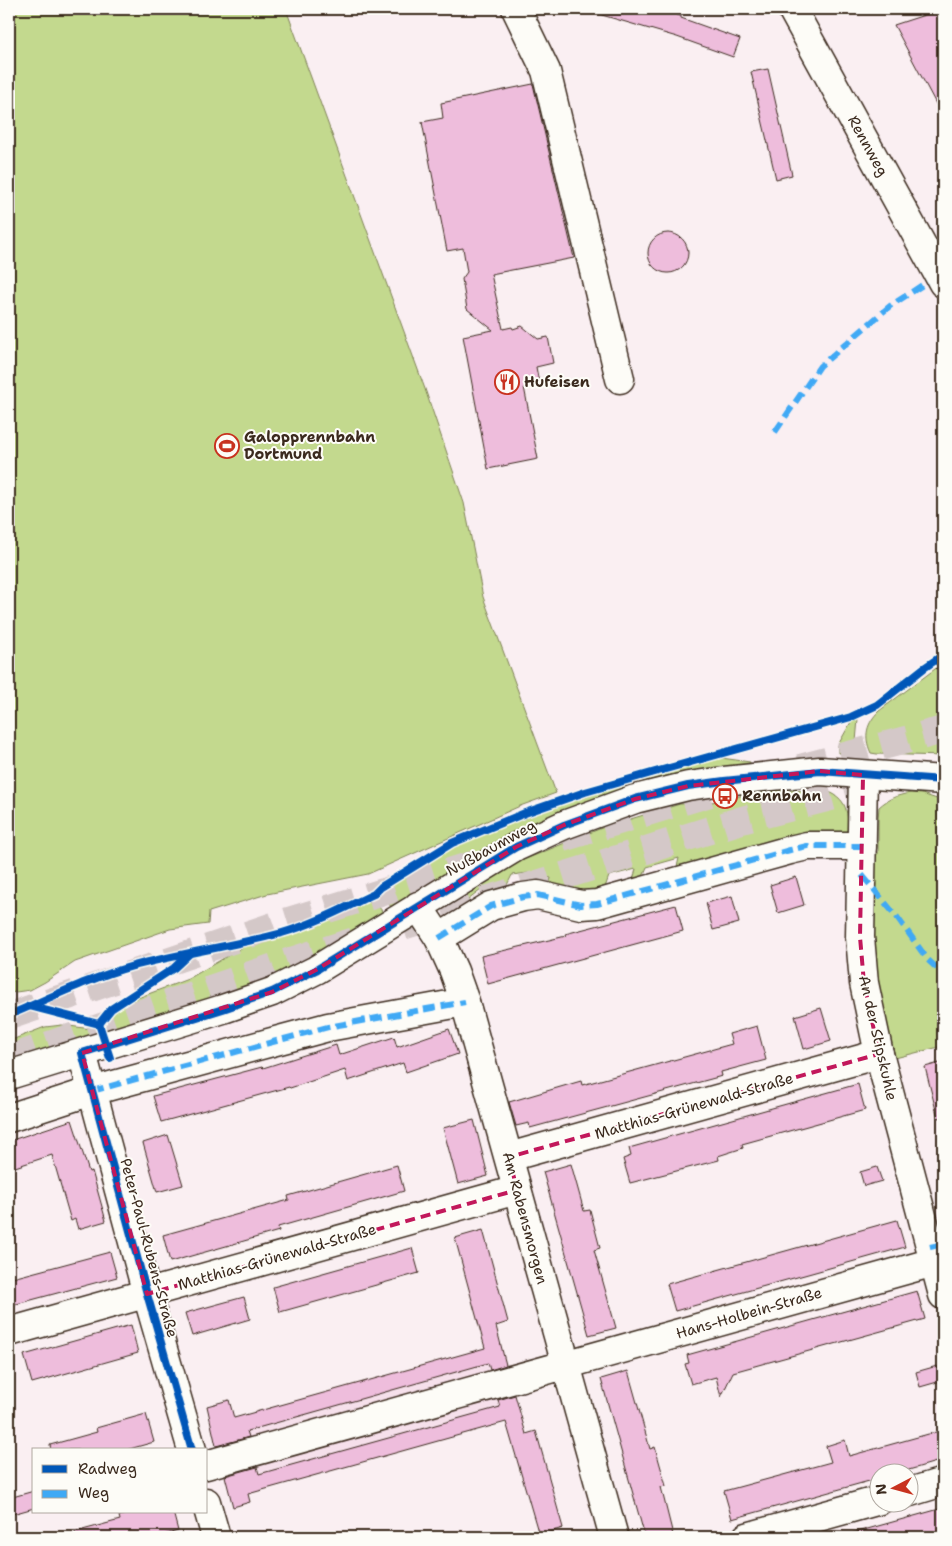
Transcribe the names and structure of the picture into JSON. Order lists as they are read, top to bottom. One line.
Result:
{"streets":{"street":["Rennweg","Nußbaumweg","An der Stipskuhle","Matthias-Grünewald-Straße","Am Rabensmorgen","Peter-Paul-Rubens-Straße","Hans-Holbein-Straße"]},"crossings":[["Nußbaumweg","An der Stipskuhle"],["Nußbaumweg","Am Rabensmorgen"],["Nußbaumweg","Peter-Paul-Rubens-Straße"],["An der Stipskuhle","Matthias-Grünewald-Straße"],["An der Stipskuhle","Hans-Holbein-Straße"],["Matthias-Grünewald-Straße","Am Rabensmorgen"],["Matthias-Grünewald-Straße","Peter-Paul-Rubens-Straße"],["Am Rabensmorgen","Hans-Holbein-Straße"]],"places":{"restaurant":["Hufeisen"],"sports":["Galopprennbahn Dortmund"],"bus stop":["Rennbahn"]},"legend":["Radweg","Weg"],"north":"left"}
